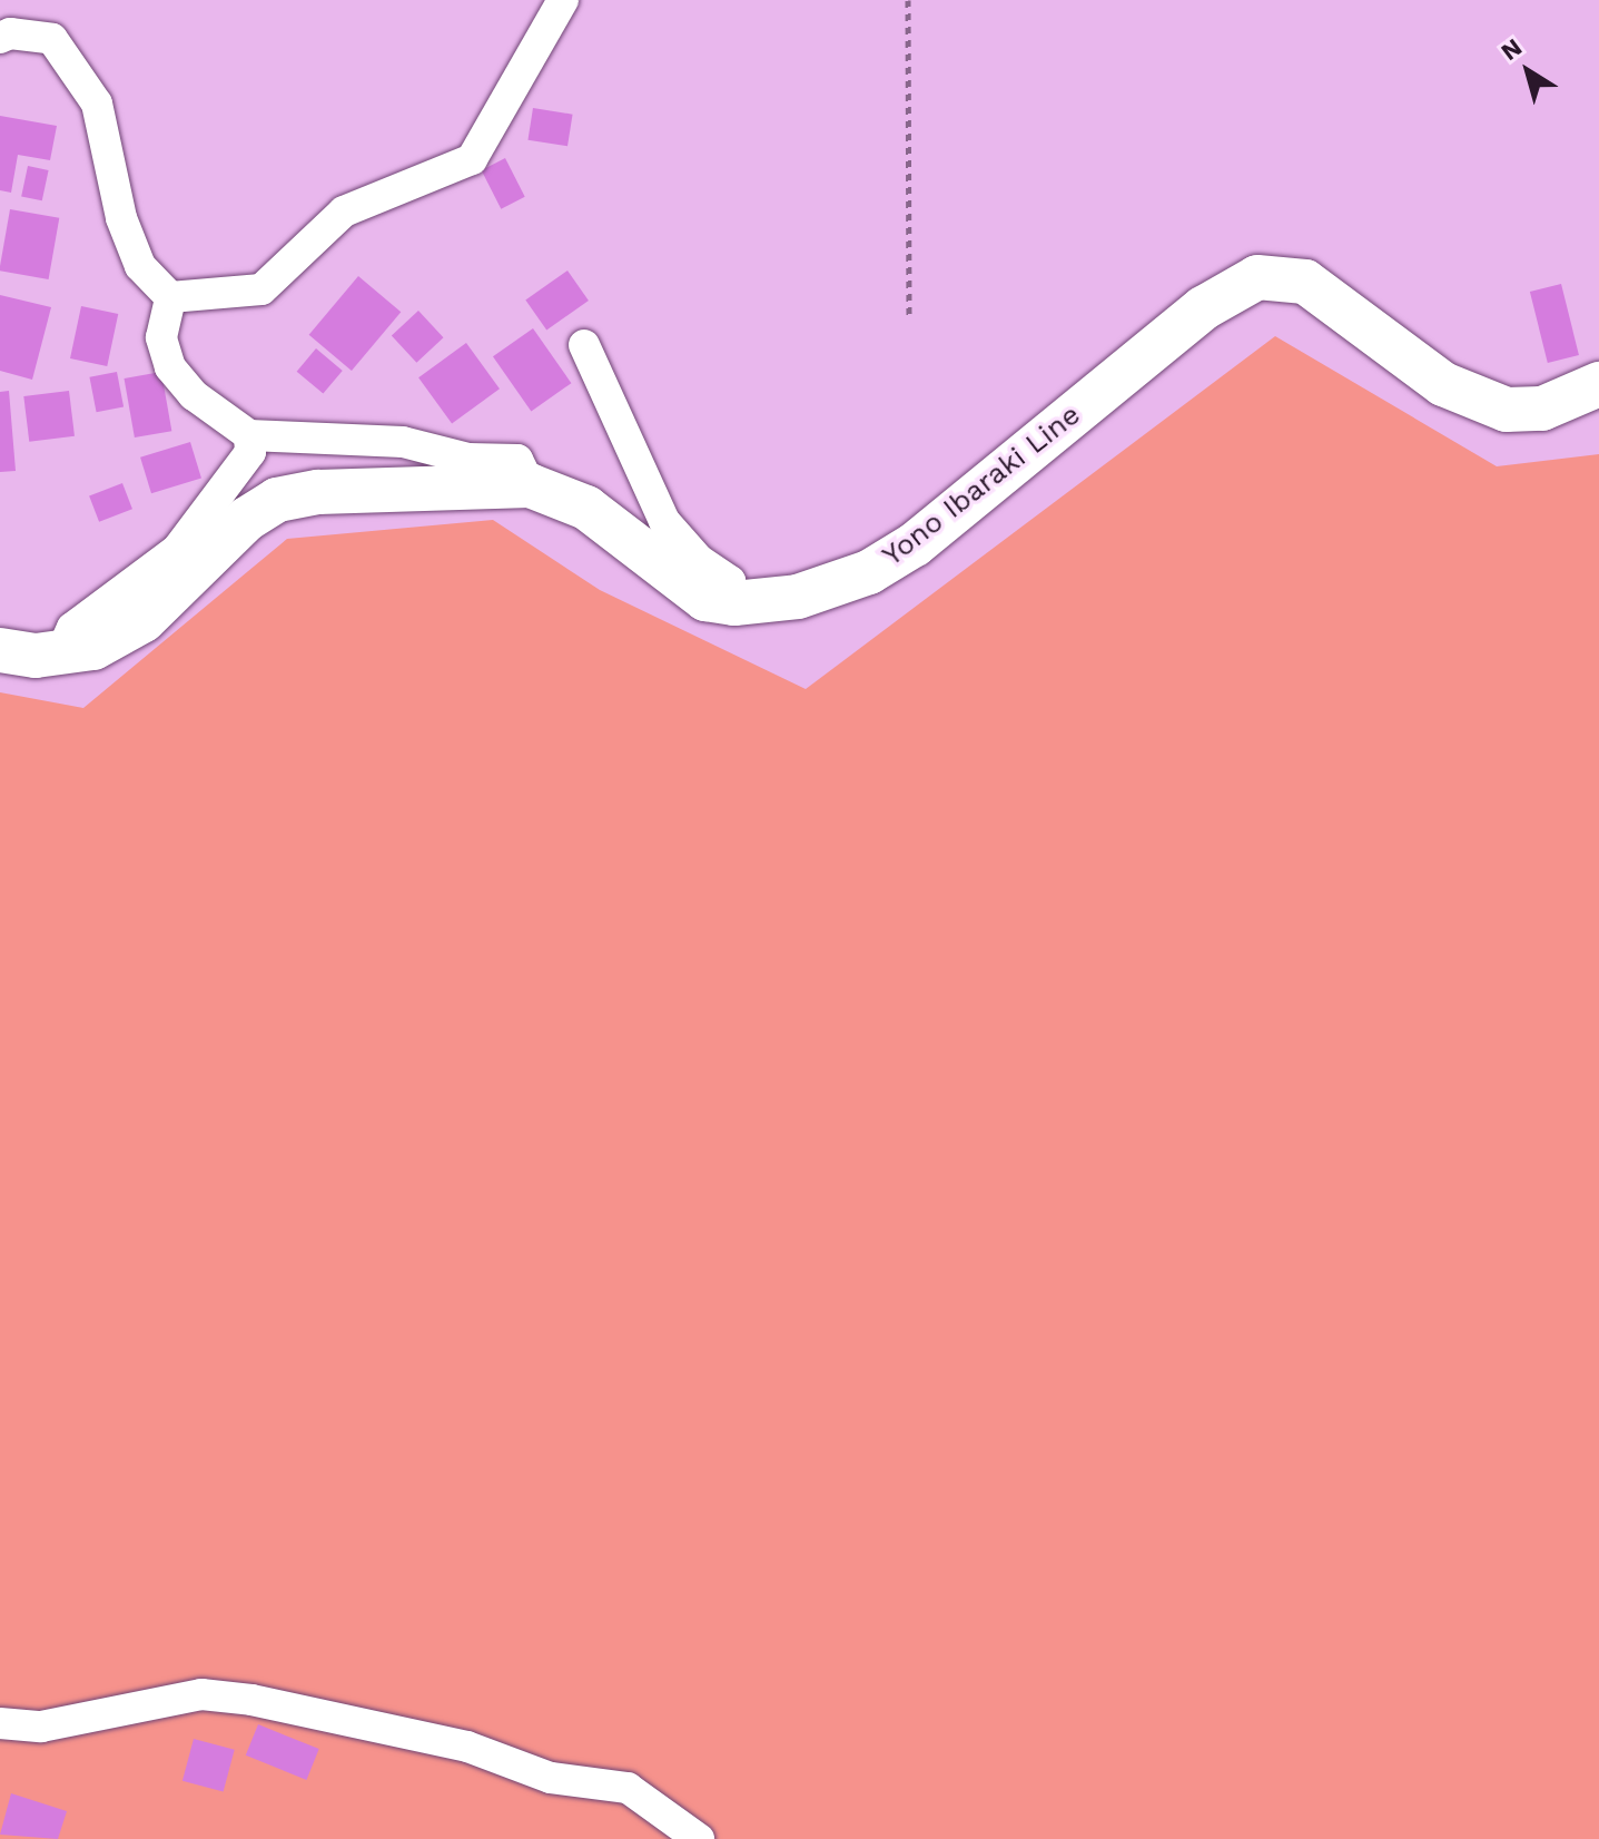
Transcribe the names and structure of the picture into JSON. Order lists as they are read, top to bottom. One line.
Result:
{"streets":{"main road":["Yono Ibaraki Line"]},"north":"top left"}
